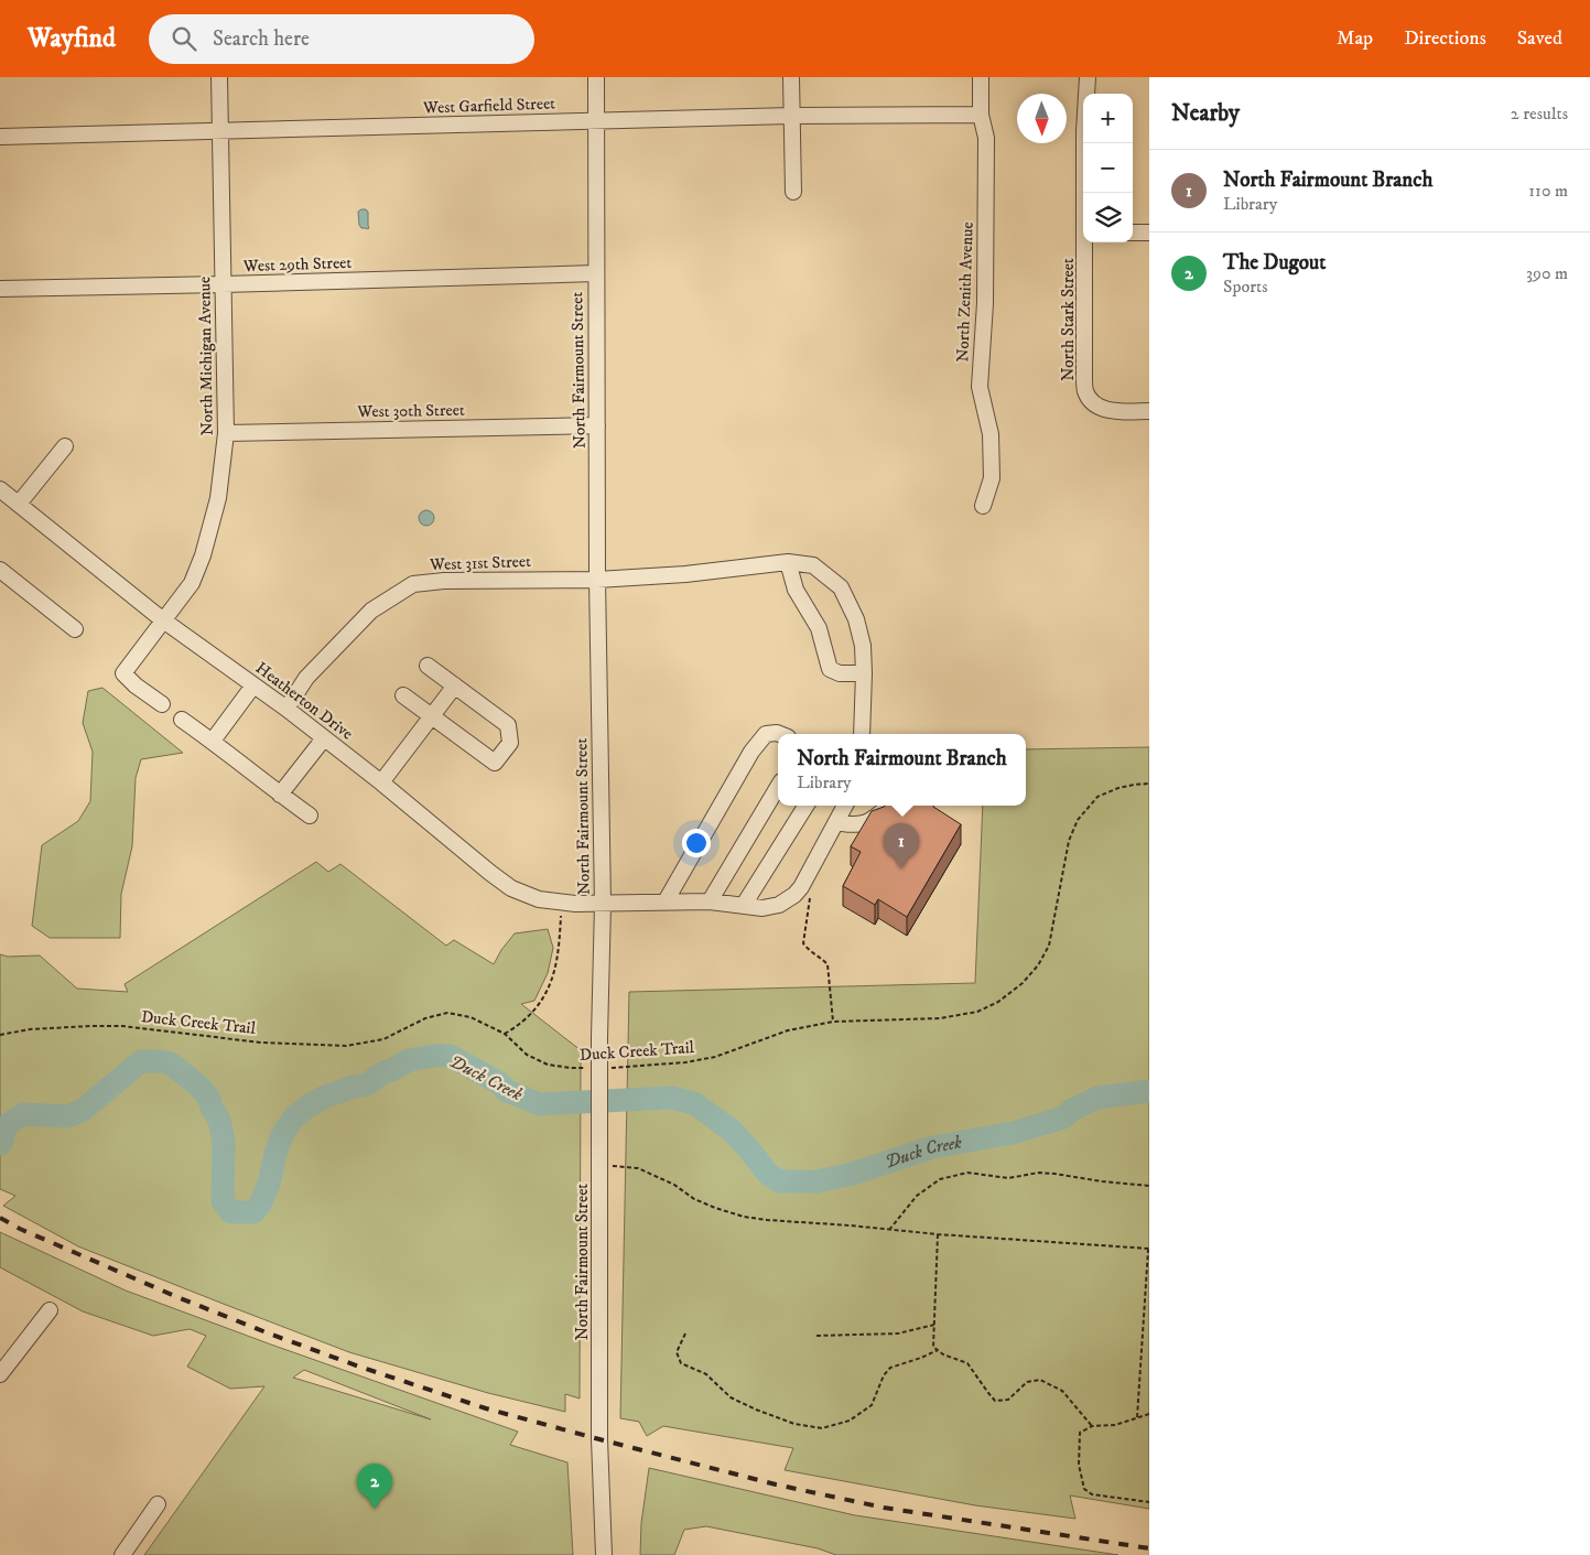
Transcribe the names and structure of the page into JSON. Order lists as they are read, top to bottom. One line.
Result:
{"streets":{"street":["West Garfield Street","West 29th Street","North Zenith Avenue","North Stark Street","North Michigan Avenue","North Fairmount Street","West 30th Street","West 31st Street","Heatherton Drive"],"path":["Duck Creek Trail"]},"crossings":[["West Garfield Street","North Zenith Avenue"],["West Garfield Street","North Michigan Avenue"],["West Garfield Street","North Fairmount Street"],["West 29th Street","North Michigan Avenue"],["West 29th Street","North Fairmount Street"],["North Michigan Avenue","West 30th Street"],["North Michigan Avenue","Heatherton Drive"],["North Fairmount Street","West 30th Street"],["North Fairmount Street","West 31st Street"],["North Fairmount Street","Heatherton Drive"],["West 31st Street","Heatherton Drive"]],"water":["Duck Creek"],"north":"bottom","page":{"header":"Wayfind","search":"Search here","nav":["Map","Directions","Saved"],"heading":["Nearby","2 results"],"map_buttons":["+","−"],"list":[{"mark":"1","name":"North Fairmount Branch","note":"Library","value":"110 m"},{"mark":"2","name":"The Dugout","note":"Sports","value":"390 m"}],"popup":["North Fairmount Branch","Library"],"pins":["1","2"]}}
